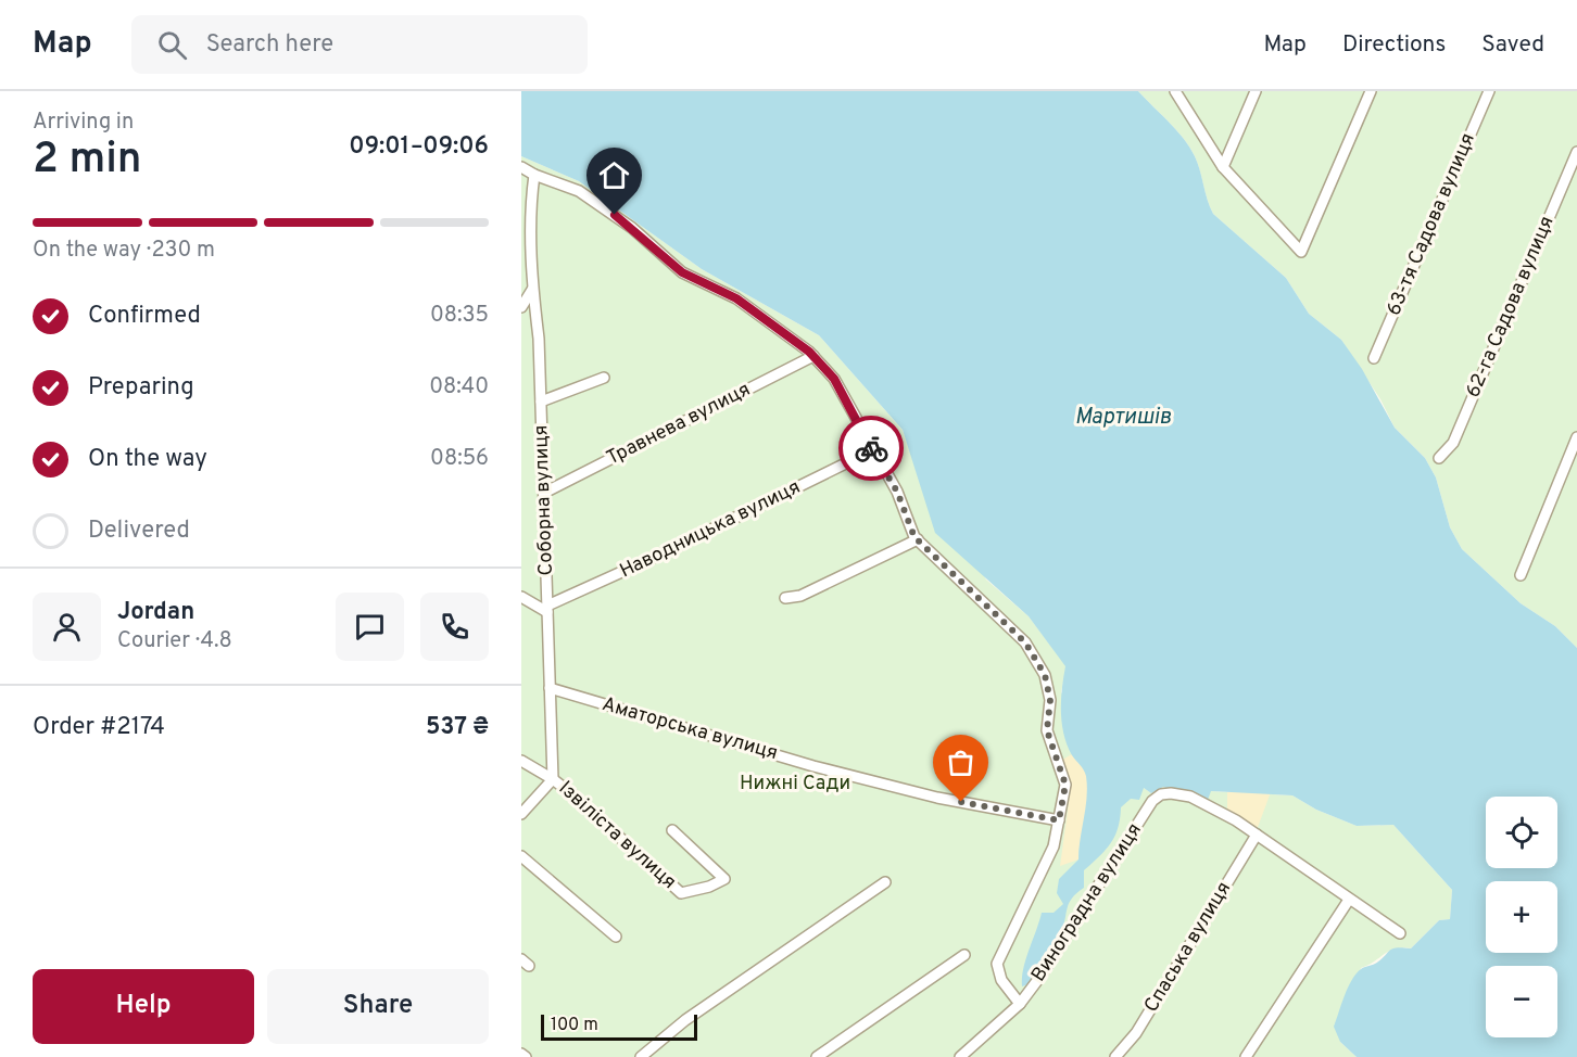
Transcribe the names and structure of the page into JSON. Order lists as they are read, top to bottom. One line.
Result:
{"streets":{"street":["63-тя Садова вулиця","62-га Садова вулиця","Травнева вулиця","Соборна вулиця","Наводницька вулиця","Аматорська вулиця","Ізвіліста вулиця","Виноградна вулиця","Спаська вулиця"]},"crossings":[["Травнева вулиця","Соборна вулиця"],["Соборна вулиця","Наводницька вулиця"],["Соборна вулиця","Аматорська вулиця"],["Соборна вулиця","Ізвіліста вулиця"],["Виноградна вулиця","Спаська вулиця"]],"water":["Мартишів"],"parks":["Нижні Сади"],"scale_bar":"100 m","page":{"header":"Map","search":"Search here","nav":["Map","Directions","Saved"],"heading":["2 min","Arriving in","09:01–09:06"],"panel":["Jordan","Courier · 4.8","Order #2174","537 ₴"],"bar":"On the way · 230 m","list":[["Confirmed","08:35"],["Preparing","08:40"],["On the way","08:56"],"Delivered"],"map_buttons":["+","−"],"buttons":["Help","Share"],"scale":"100 m"}}
